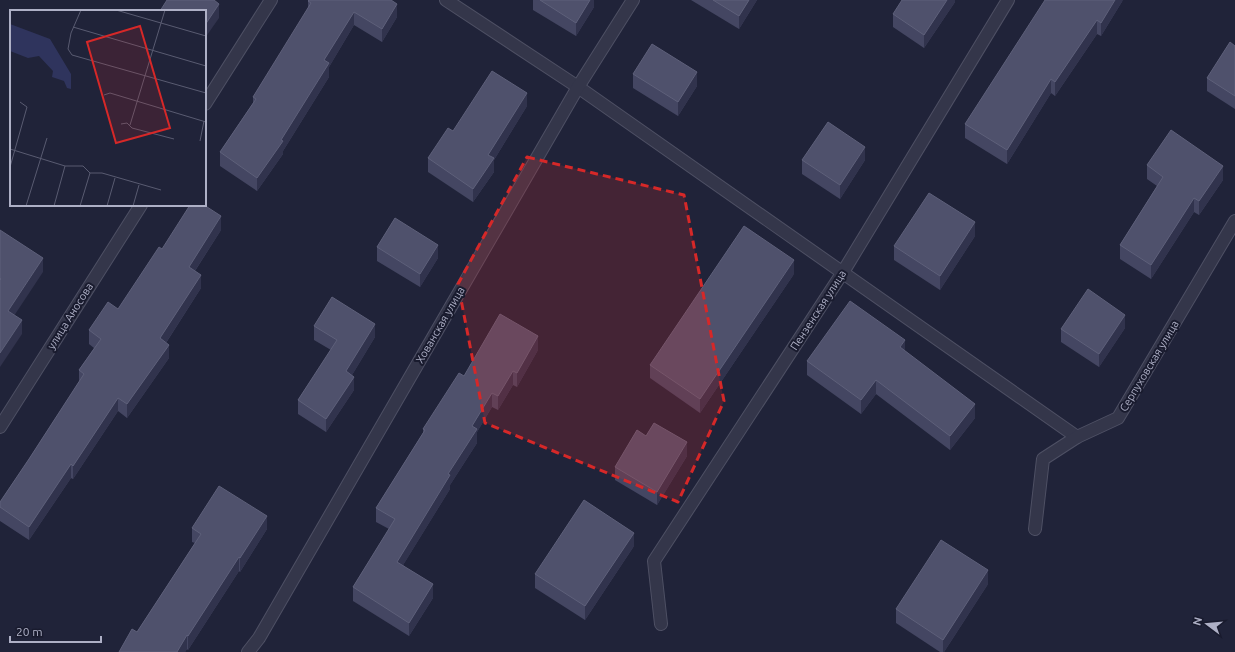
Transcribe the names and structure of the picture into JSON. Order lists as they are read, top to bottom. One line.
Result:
{"streets":{"street":["Пензенская улица","улица Аносова","Хованская улица","Серпуховская улица"]},"scale_bar":"20 m","north":"left"}
